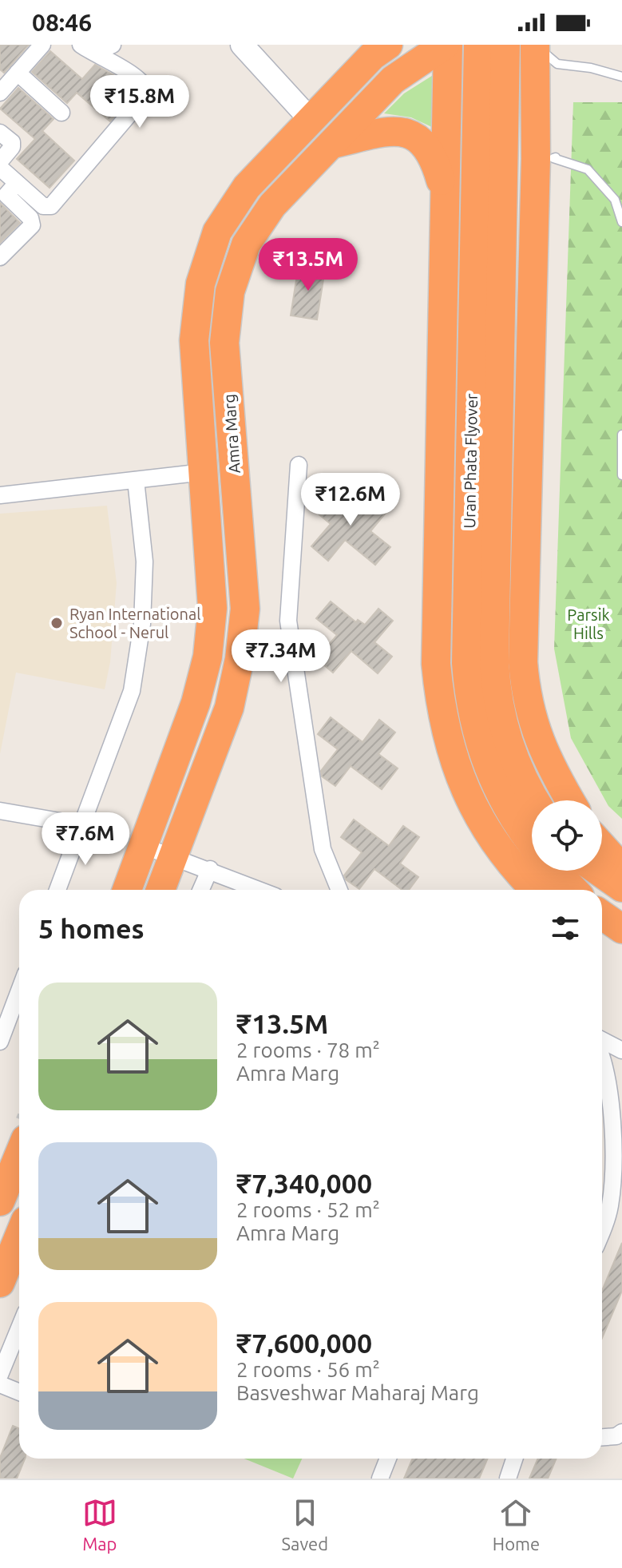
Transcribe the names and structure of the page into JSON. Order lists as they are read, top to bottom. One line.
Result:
{"streets":{"highway":["Amra Marg","Uran Phata Flyover"]},"parks":["Parsik Hills"],"places":["Ryan International School - Nerul"],"page":{"status":"08:46","price":["₹15.8M","₹13.5M","₹12.6M","₹7.34M","₹7.6M"],"heading":"5 homes","list":[{"name":"₹13.5M","note":"2 rooms · 78 m² · Amra Marg"},{"name":"₹7,340,000","note":"2 rooms · 52 m² · Amra Marg"},{"name":"₹7,600,000","note":"2 rooms · 56 m² · Basveshwar Maharaj Marg"}],"tabs":["Map","Saved","Home"]}}
